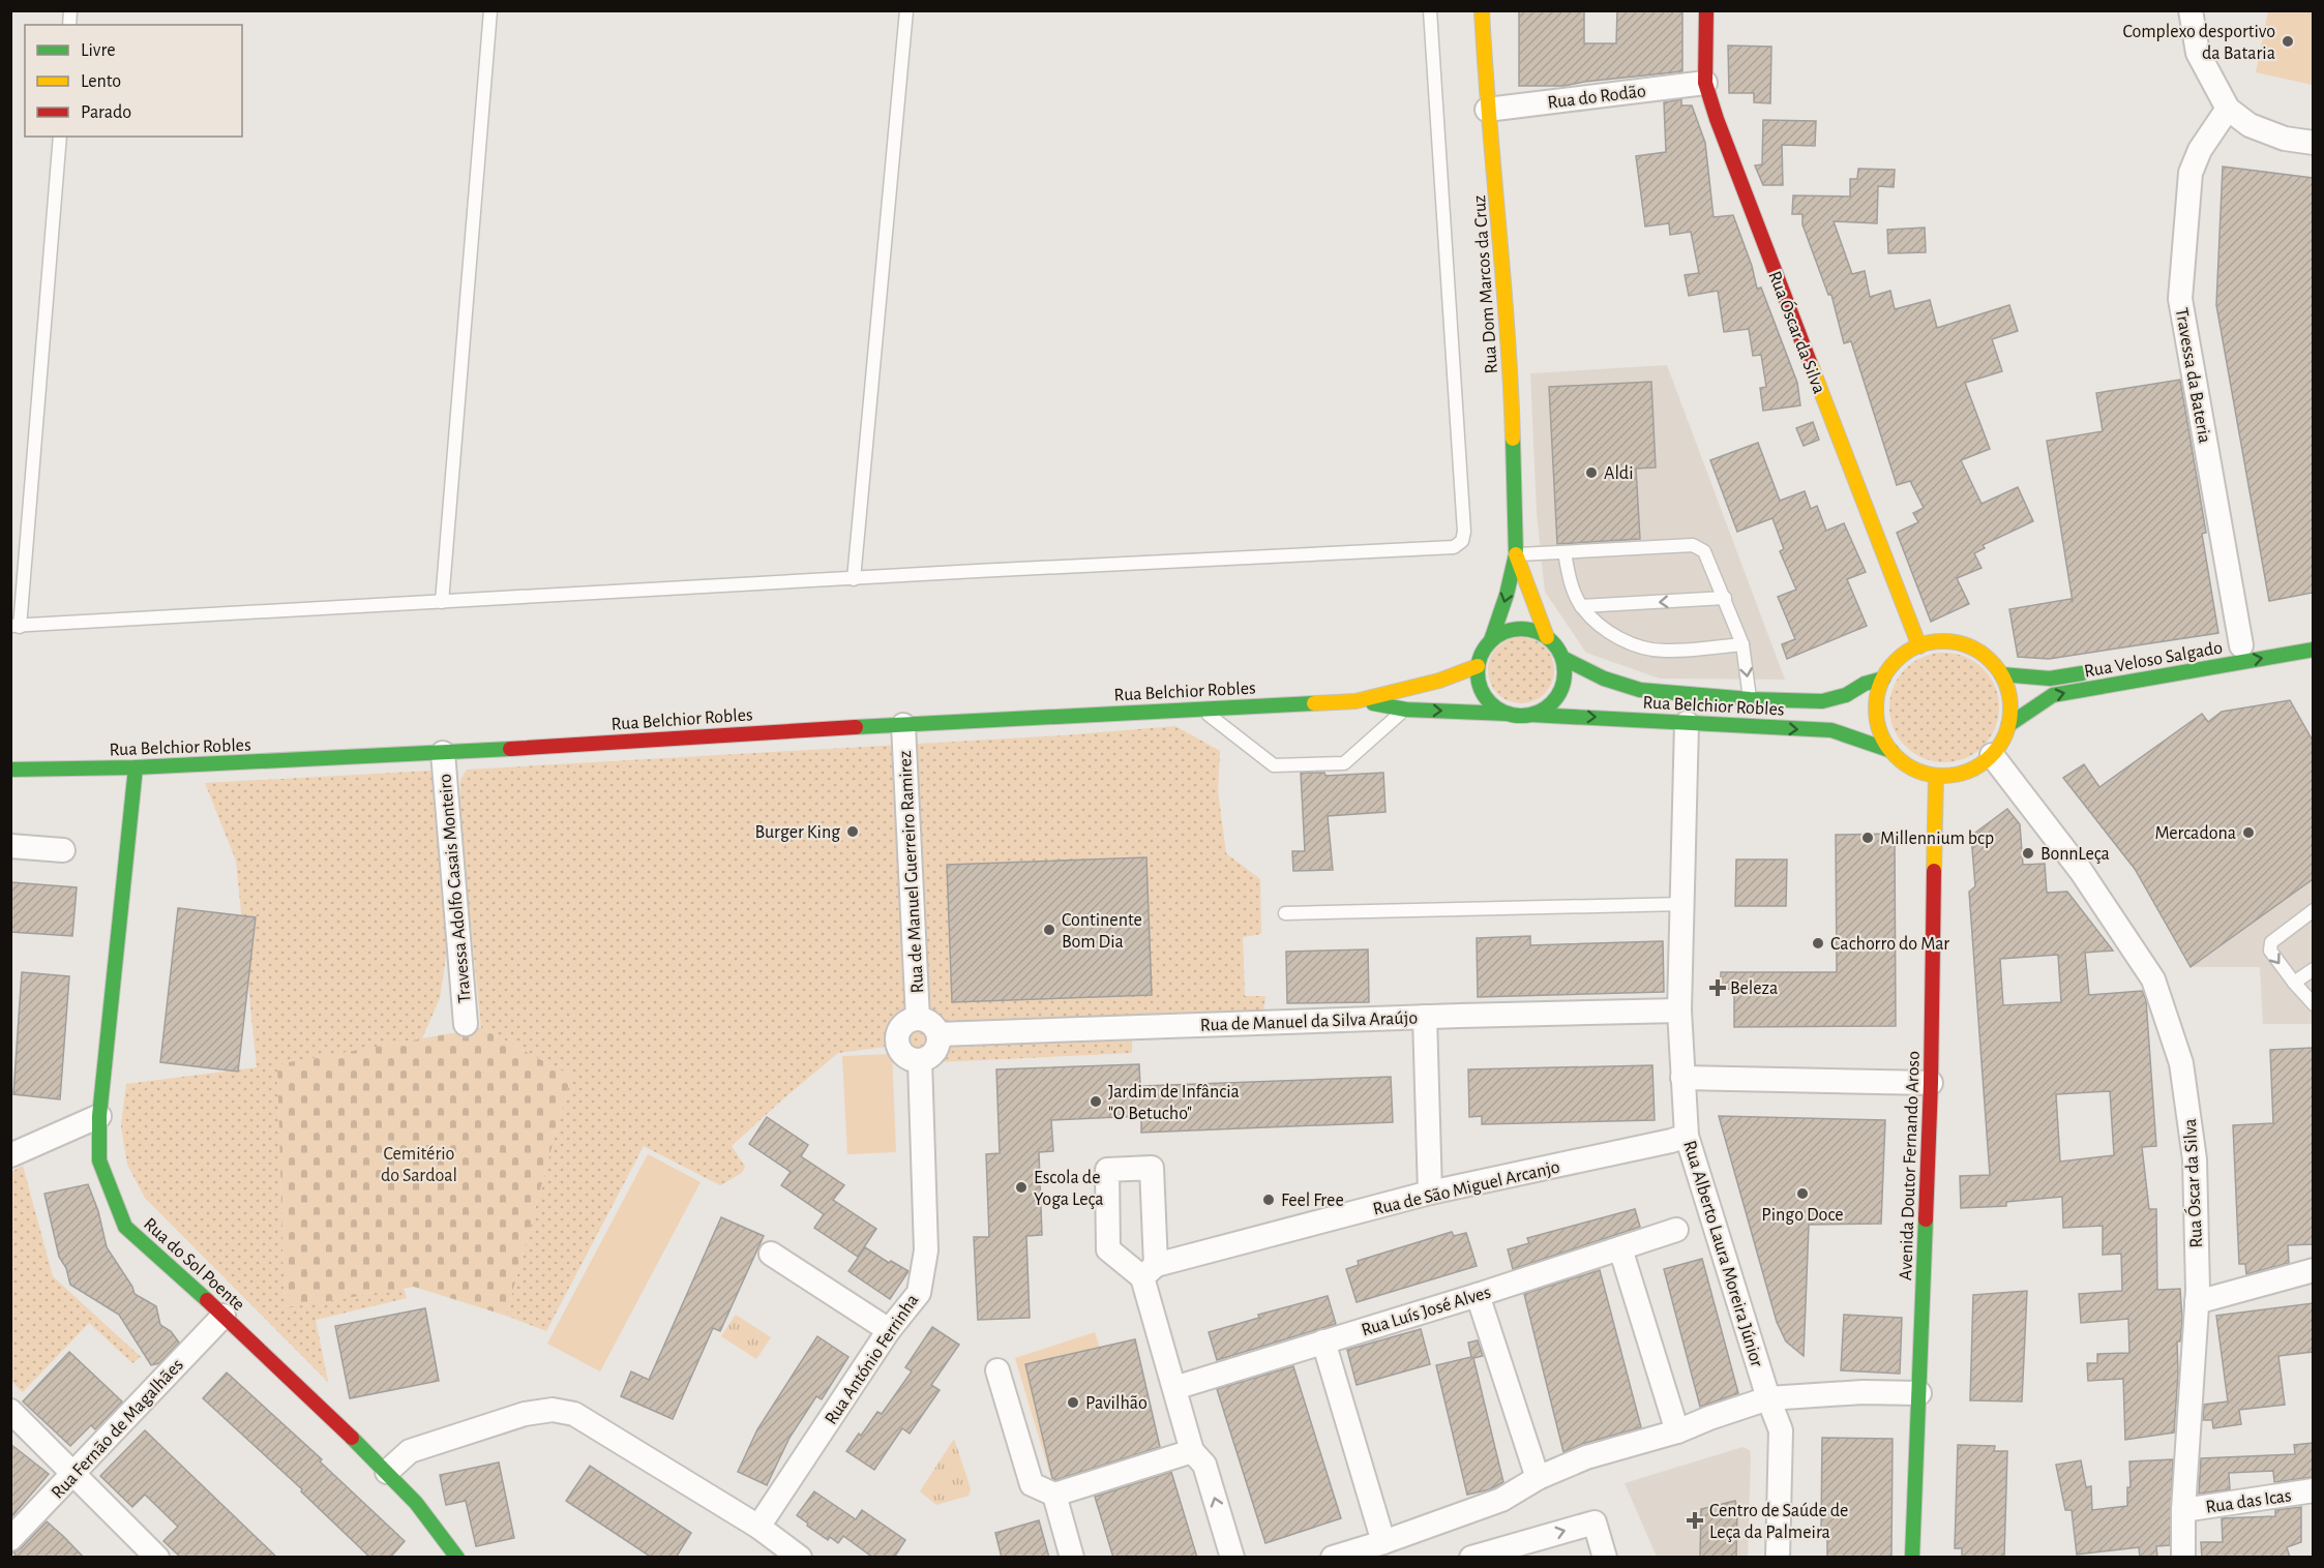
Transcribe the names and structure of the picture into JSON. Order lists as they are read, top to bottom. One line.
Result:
{"streets":{"main road":["Rua Dom Marcos da Cruz","Rua Óscar da Silva","Rua Veloso Salgado","Rua Belchior Robles","Avenida Doutor Fernando Aroso","Rua do Sol Poente"],"street":["Rua do Rodão","Travessa da Bateria","Rua de Manuel Guerreiro Ramirez","Travessa Adolfo Casais Monteiro","Rua de Manuel da Silva Araújo","Rua de São Miguel Arcanjo","Rua Alberto Laura Moreira Júnior","Rua Luís José Alves","Rua António Ferrinha","Rua Fernão de Magalhães","Rua das Icas"]},"crossings":[["Rua do Rodão","Rua Dom Marcos da Cruz"],["Rua do Rodão","Rua Óscar da Silva"],["Rua Dom Marcos da Cruz","Rua Belchior Robles"],["Rua Óscar da Silva","Rua Veloso Salgado"],["Rua Óscar da Silva","Rua Belchior Robles"],["Rua Óscar da Silva","Avenida Doutor Fernando Aroso"],["Rua Óscar da Silva","Rua das Icas"],["Rua Veloso Salgado","Rua Belchior Robles"],["Rua Veloso Salgado","Avenida Doutor Fernando Aroso"],["Rua Belchior Robles","Rua de Manuel Guerreiro Ramirez"],["Rua Belchior Robles","Travessa Adolfo Casais Monteiro"],["Rua Belchior Robles","Avenida Doutor Fernando Aroso"],["Rua Belchior Robles","Rua Alberto Laura Moreira Júnior"],["Rua Belchior Robles","Rua do Sol Poente"],["Rua de Manuel Guerreiro Ramirez","Rua de Manuel da Silva Araújo"],["Rua de Manuel Guerreiro Ramirez","Rua António Ferrinha"],["Rua de Manuel da Silva Araújo","Rua Alberto Laura Moreira Júnior"],["Rua de Manuel da Silva Araújo","Rua António Ferrinha"],["Rua de São Miguel Arcanjo","Rua Alberto Laura Moreira Júnior"],["Rua de São Miguel Arcanjo","Rua Luís José Alves"],["Rua do Sol Poente","Rua Fernão de Magalhães"]],"parks":["Cemitério do Sardoal"],"places":{"other":["Complexo desportivo da Bataria","Aldi","Burger King","Mercadona","Millennium bcp","BonnLeça","Continente Bom Dia","Cachorro do Mar","Jardim de Infância \"O Betucho\"","Escola de Yoga Leça","Pingo Doce","Feel Free","Pavilhão"],"health":["Beleza","Centro de Saúde de Leça da Palmeira"]},"legend":["Livre","Lento","Parado"]}
